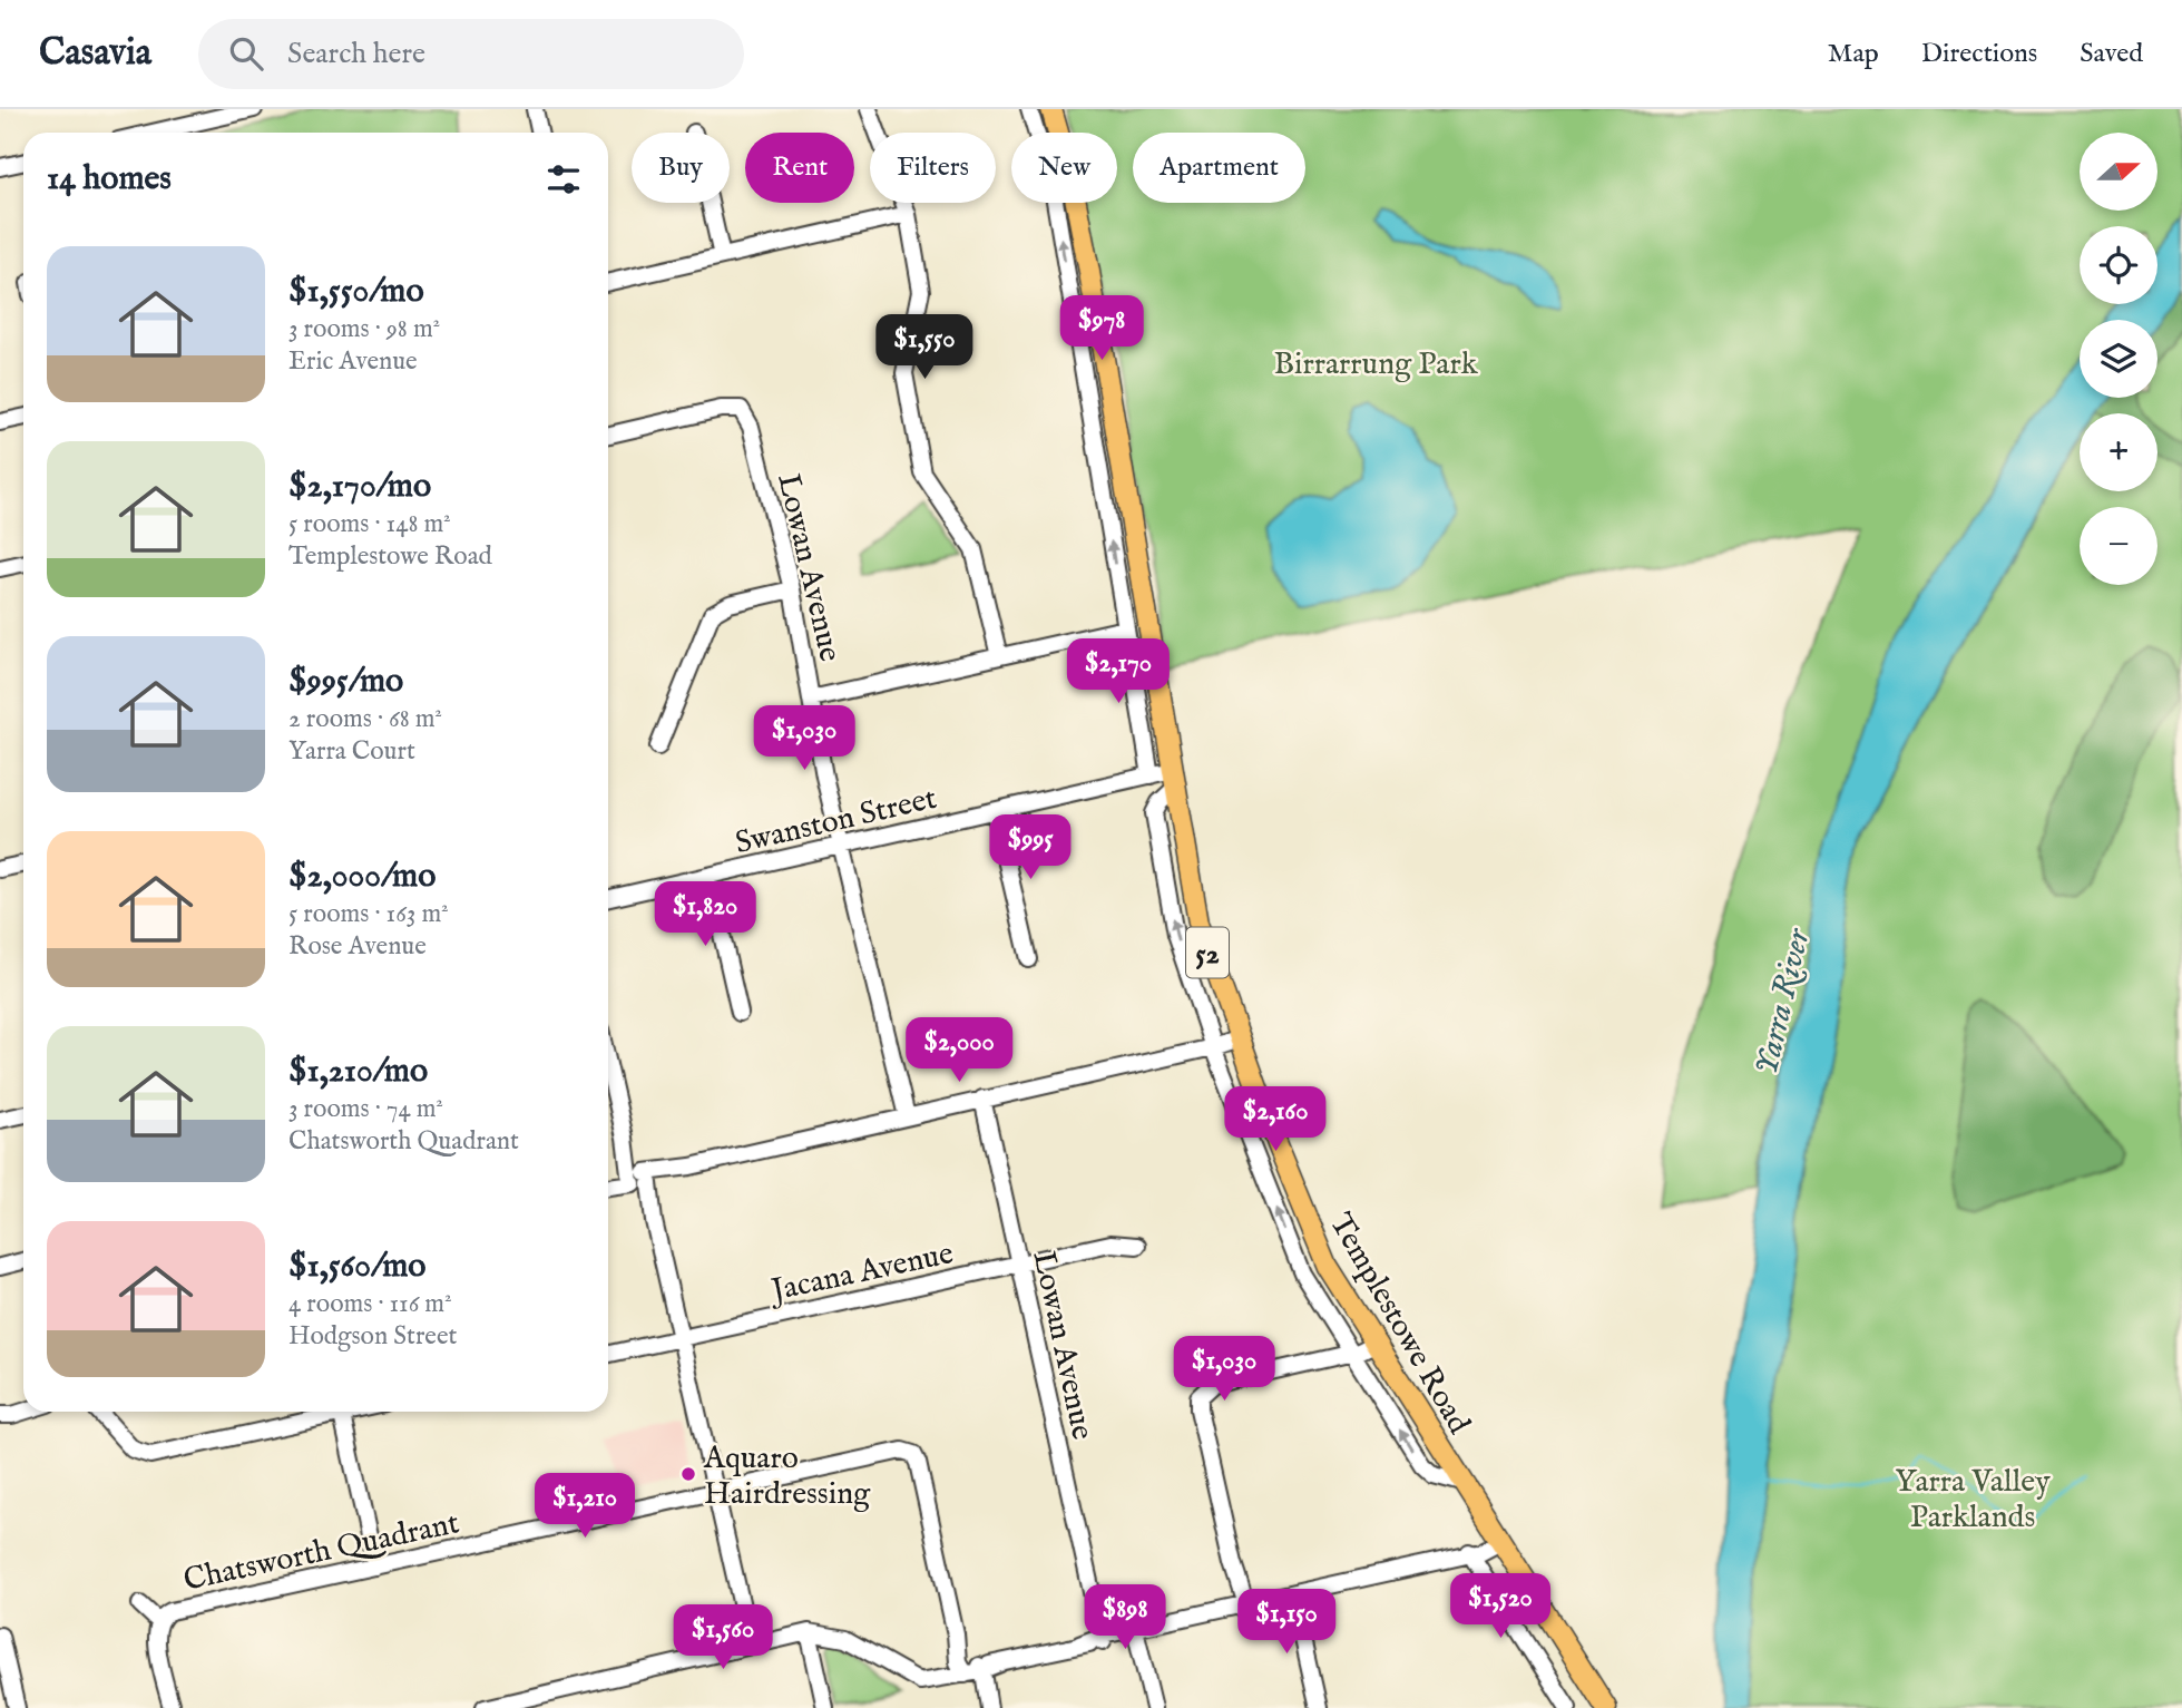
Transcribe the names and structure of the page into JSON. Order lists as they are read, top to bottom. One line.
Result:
{"streets":{"main road":["52","Templestowe Road"],"street":["Lowan Avenue","Swanston Street","Jacana Avenue","Chatsworth Quadrant"]},"crossings":[["Lowan Avenue","Swanston Street"],["Lowan Avenue","Jacana Avenue"],["Swanston Street","Templestowe Road"]],"water":["Yarra River"],"parks":["Birrarrung Park","Yarra Valley Parklands"],"places":["Aquaro Hairdressing"],"north":"right","page":{"header":"Casavia","search":"Search here","nav":["Map","Directions","Saved"],"map_buttons":["+","−"],"chip":["Buy","Rent","Filters","New","Apartment"],"heading":"14 homes","list":[{"name":"$1,550/mo","note":"3 rooms · 98 m² · Eric Avenue"},{"name":"$2,170/mo","note":"5 rooms · 148 m² · Templestowe Road"},{"name":"$995/mo","note":"2 rooms · 68 m² · Yarra Court"},{"name":"$2,000/mo","note":"5 rooms · 163 m² · Rose Avenue"},{"name":"$1,210/mo","note":"3 rooms · 74 m² · Chatsworth Quadrant"},{"name":"$1,560/mo","note":"4 rooms · 116 m² · Hodgson Street"}],"price":["$978","$1,550","$2,170","$1,030","$995","$1,820","$2,000","$2,160","$1,030","$1,210","$1,520","$898","$1,150","$1,560"]}}
